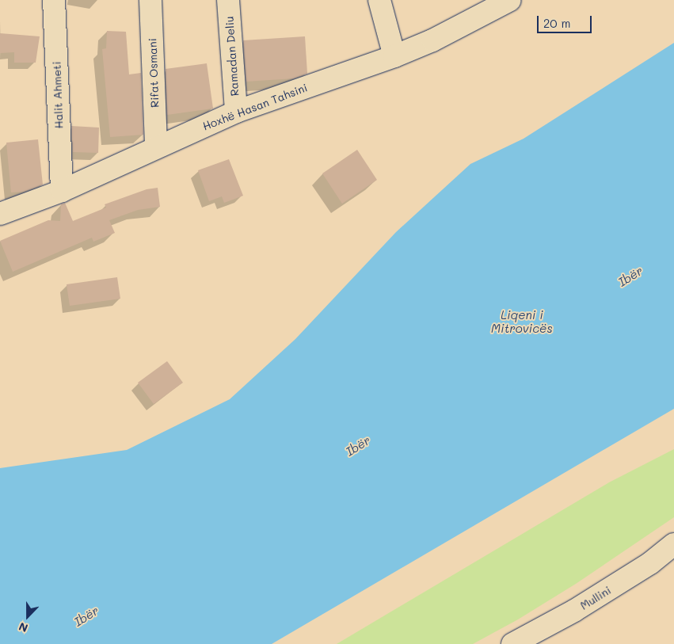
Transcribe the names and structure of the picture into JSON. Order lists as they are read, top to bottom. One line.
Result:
{"streets":{"street":["Ramadan Deliu","Rifat Osmani","Halit Ahmeti","Hoxhë Hasan Tahsini","Mullini"]},"crossings":[["Ramadan Deliu","Hoxhë Hasan Tahsini"],["Rifat Osmani","Hoxhë Hasan Tahsini"],["Halit Ahmeti","Hoxhë Hasan Tahsini"]],"water":["Ibër","Liqeni i Mitrovicës"],"scale_bar":"20 m","north":"bottom"}
